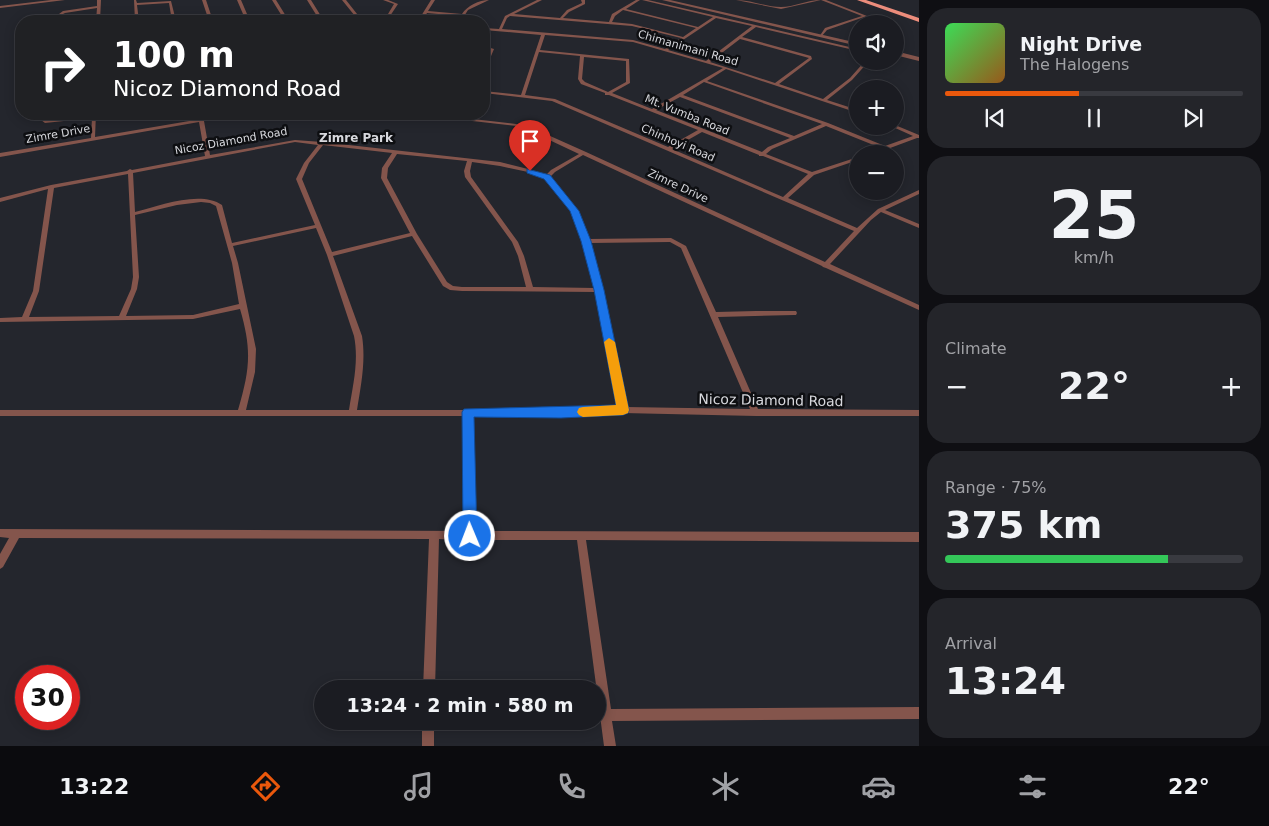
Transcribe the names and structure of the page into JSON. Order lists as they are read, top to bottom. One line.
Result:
{"streets":{"street":["Chimanimani Road","Mt. Vumba Road","Zimre Drive","Nicoz Diamond Road","Chinhoyi Road"]},"districts":["Zimre Park"],"page":{"map_buttons":["+","−"],"turn":["100 m","Nicoz Diamond Road"],"song":["Night Drive","The Halogens"],"tile":[["25","km/h"],"Climate",["Range · 75%","375 km"],["Arrival","13:24"]],"heat":["−","22°","+"],"limit":"30","trip":"13:24 · 2 min · 580 m","tabs":["13:22","22°"]}}
